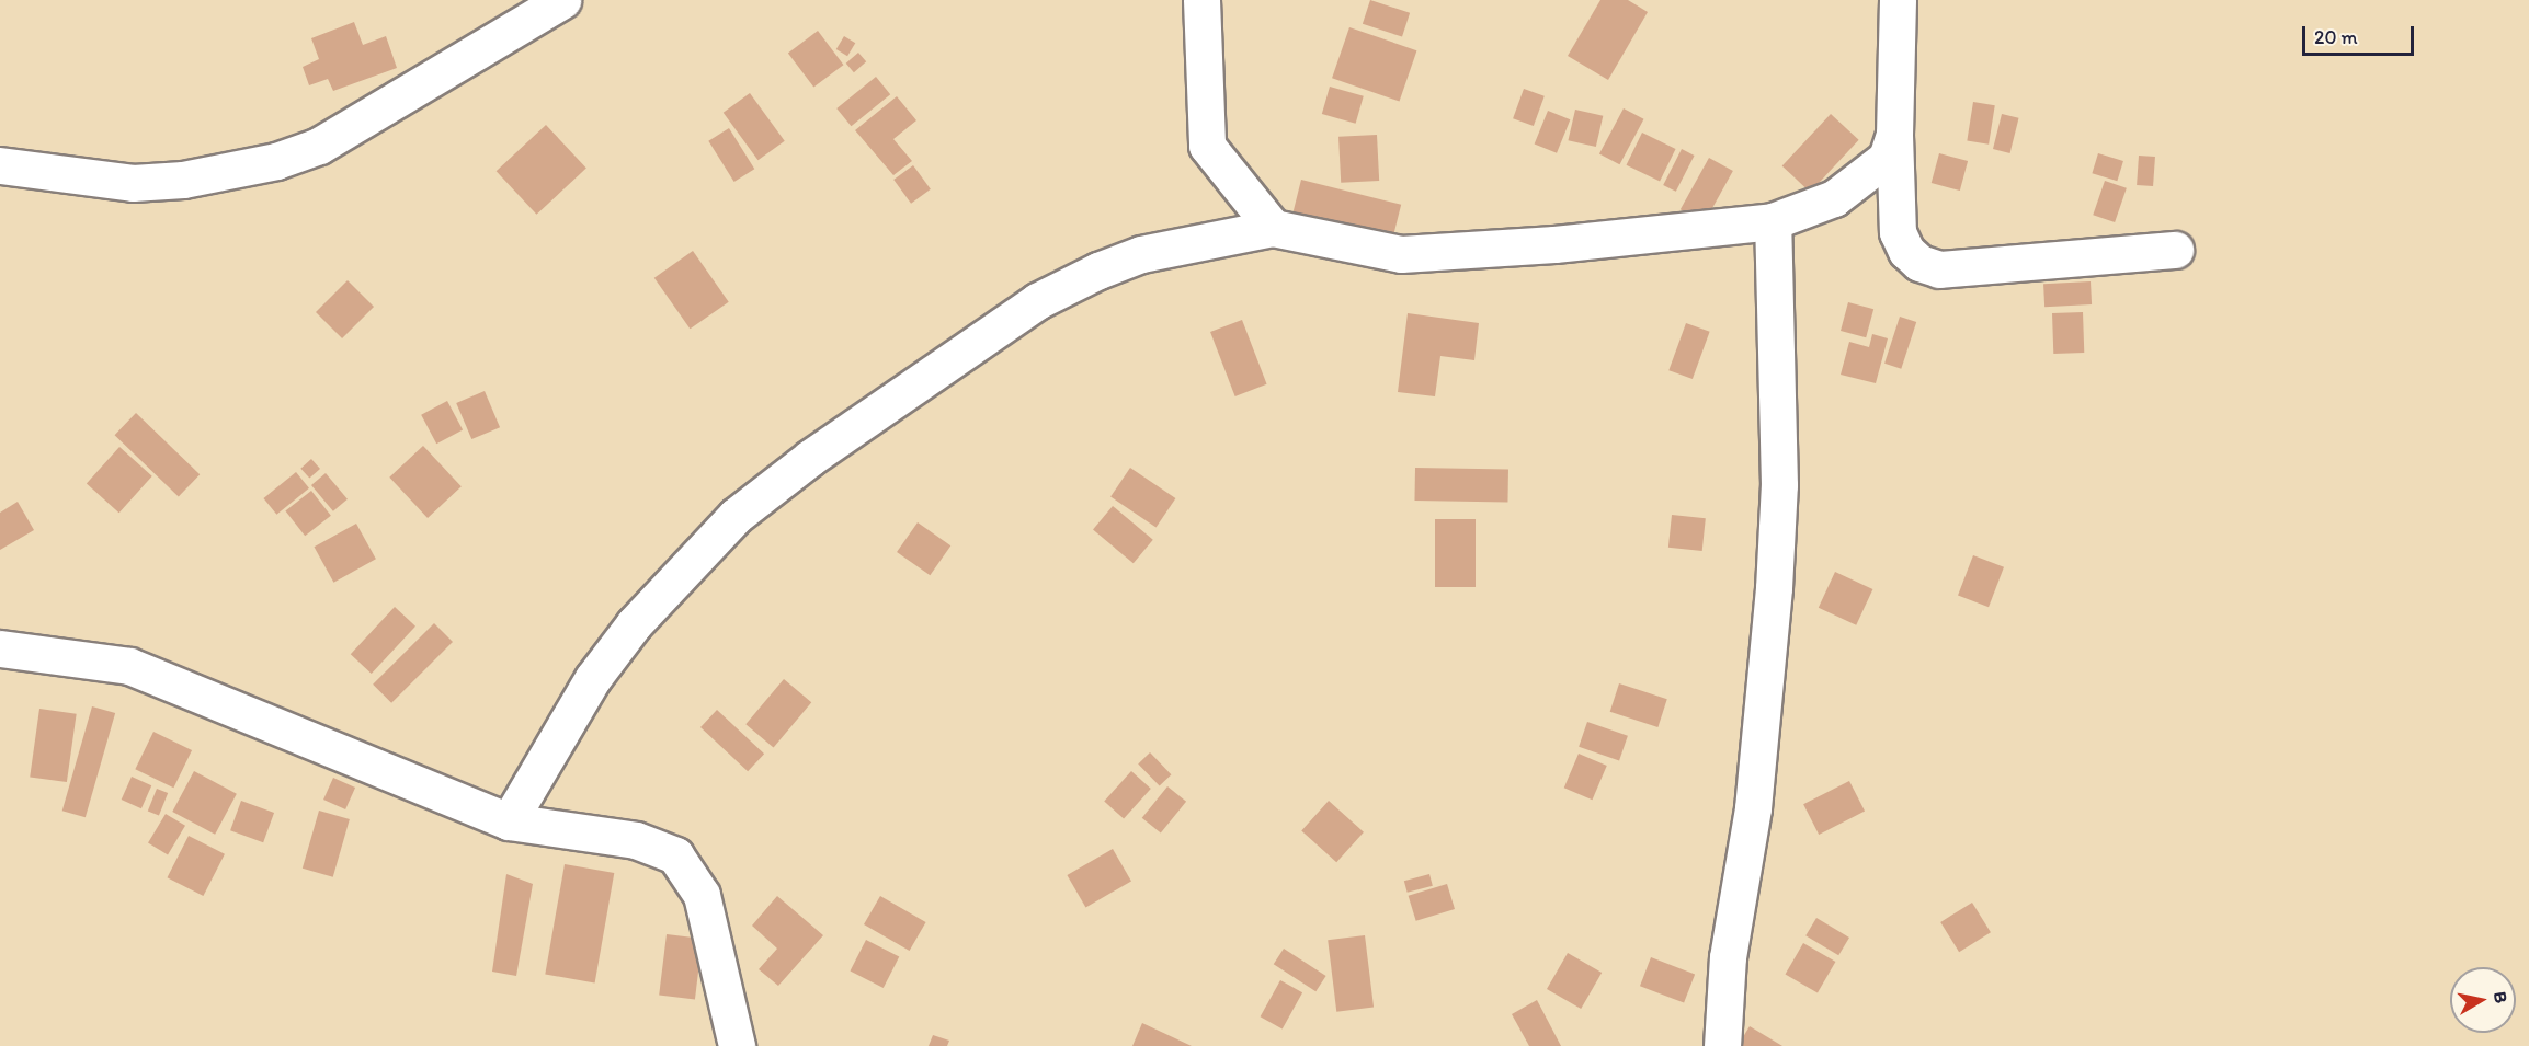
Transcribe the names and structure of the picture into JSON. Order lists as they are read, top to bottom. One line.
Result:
{"scale_bar":"20 m","north":"right"}
